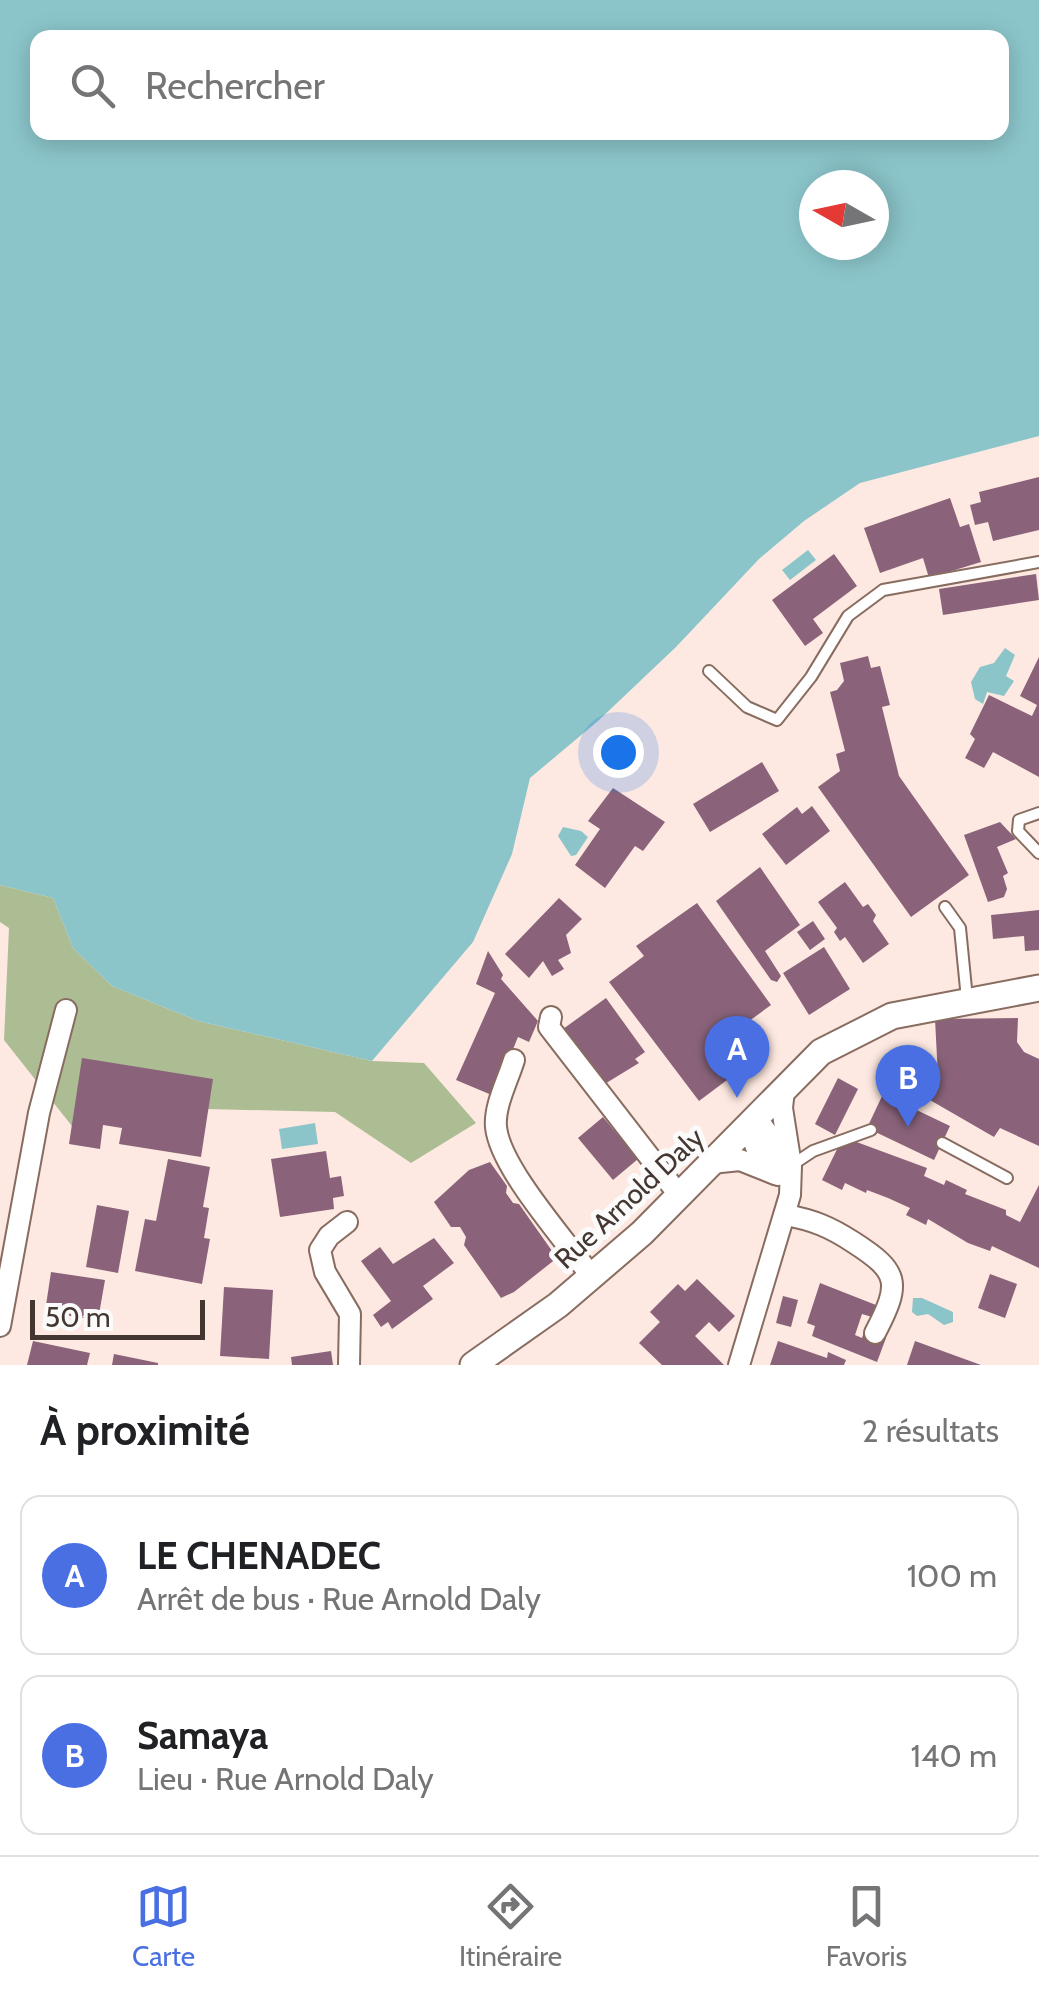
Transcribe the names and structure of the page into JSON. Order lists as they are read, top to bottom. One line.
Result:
{"streets":{"street":["Rue Arnold Daly"]},"scale_bar":"50 m","north":"left","page":{"search":"Rechercher","pins":["A","B"],"scale":"50 m","heading":["À proximité","2 résultats"],"list":[{"mark":"A","name":"LE CHENADEC","note":"Arrêt de bus · Rue Arnold Daly","value":"100 m"},{"mark":"B","name":"Samaya","note":"Lieu · Rue Arnold Daly","value":"140 m"}],"nav":["Carte","Itinéraire","Favoris"]}}
